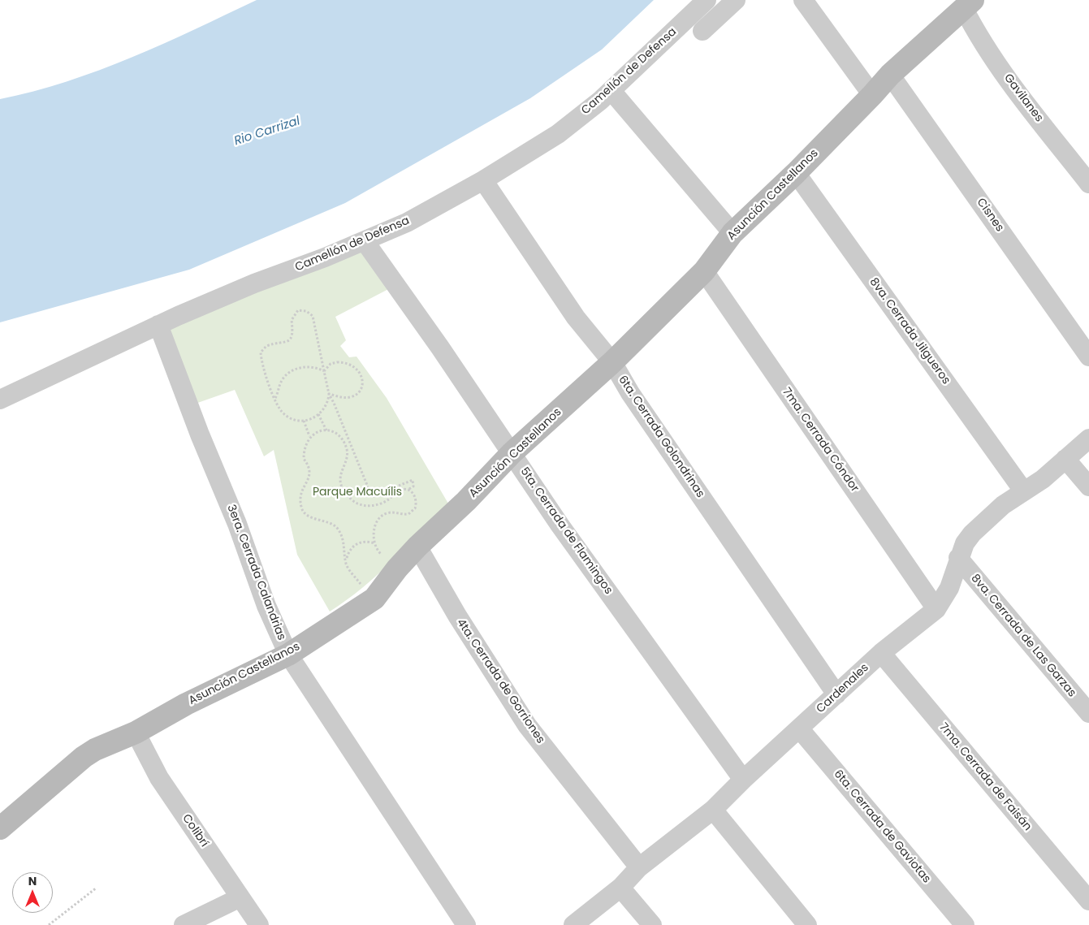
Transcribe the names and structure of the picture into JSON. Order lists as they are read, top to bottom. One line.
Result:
{"streets":{"street":["Camellón de Defensa","Gavilanes","Asunción Castellanos","Cisnes","8va. Cerrada Jilgueros","6ta. Cerrada Golondrinas","7ma. Cerrada Cóndor","5ta. Cerrada de Flamingos","3era. Cerrada Calandrias","8va. Cerrada de Las Garzas","4ta. Cerrada de Gorriones","Cardenales","7ma. Cerrada de Faisán","6ta. Cerrada de Gaviotas","Colibrí"]},"crossings":[["Camellón de Defensa","6ta. Cerrada Golondrinas"],["Camellón de Defensa","5ta. Cerrada de Flamingos"],["Camellón de Defensa","3era. Cerrada Calandrias"],["Gavilanes","Asunción Castellanos"],["Asunción Castellanos","Cisnes"],["Asunción Castellanos","8va. Cerrada Jilgueros"],["Asunción Castellanos","6ta. Cerrada Golondrinas"],["Asunción Castellanos","7ma. Cerrada Cóndor"],["Asunción Castellanos","5ta. Cerrada de Flamingos"],["Asunción Castellanos","3era. Cerrada Calandrias"],["Asunción Castellanos","4ta. Cerrada de Gorriones"],["Asunción Castellanos","Colibrí"],["8va. Cerrada Jilgueros","Cardenales"],["6ta. Cerrada Golondrinas","Cardenales"],["7ma. Cerrada Cóndor","Cardenales"],["5ta. Cerrada de Flamingos","Cardenales"],["8va. Cerrada de Las Garzas","Cardenales"],["4ta. Cerrada de Gorriones","Cardenales"],["Cardenales","7ma. Cerrada de Faisán"],["Cardenales","6ta. Cerrada de Gaviotas"]],"water":["Rio Carrizal"],"parks":["Parque Macuílis"],"north":"top"}
